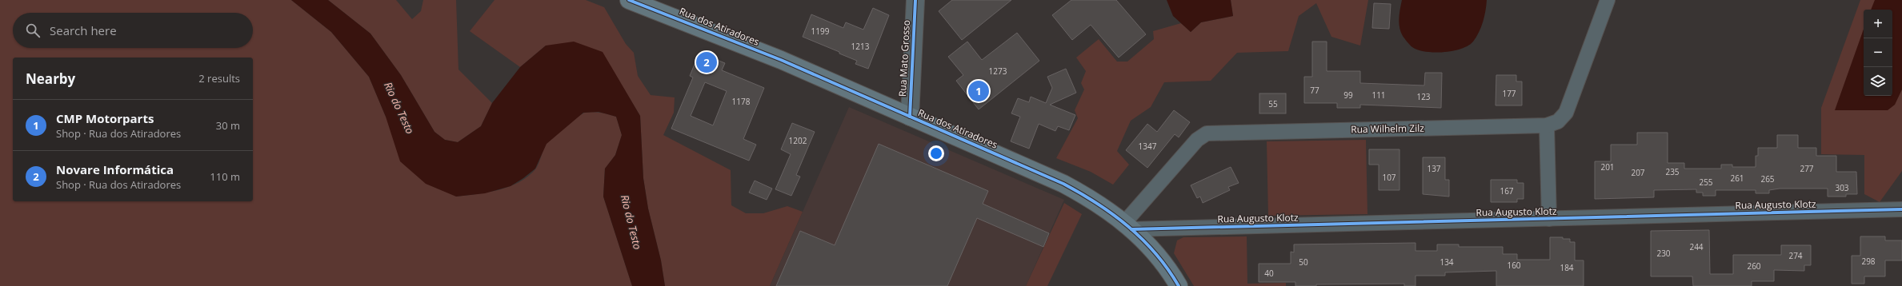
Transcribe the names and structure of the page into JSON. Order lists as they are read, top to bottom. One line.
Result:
{"streets":{"main road":["Rua dos Atiradores"],"street":["Rua Mato Grosso","Rua Wilhelm Zilz","Rua Augusto Klotz"]},"crossings":[["Rua dos Atiradores","Rua Mato Grosso"],["Rua dos Atiradores","Rua Wilhelm Zilz"],["Rua dos Atiradores","Rua Augusto Klotz"],["Rua Wilhelm Zilz","Rua Augusto Klotz"]],"water":["Rio do Testo"],"house_numbers":["1199","1213","1273","77","177","99","111","123","1178","55","1202","1347","201","137","277","235","207","107","261","265","255","303","167","244","230","274","298","50","134","160","260","184","40"],"page":{"map_buttons":["+","−"],"search":"Search here","pins":["2","1"],"heading":["Nearby","2 results"],"list":[{"mark":"1","name":"CMP Motorparts","note":"Shop · Rua dos Atiradores","value":"30 m"},{"mark":"2","name":"Novare Informática","note":"Shop · Rua dos Atiradores","value":"110 m"}]}}
